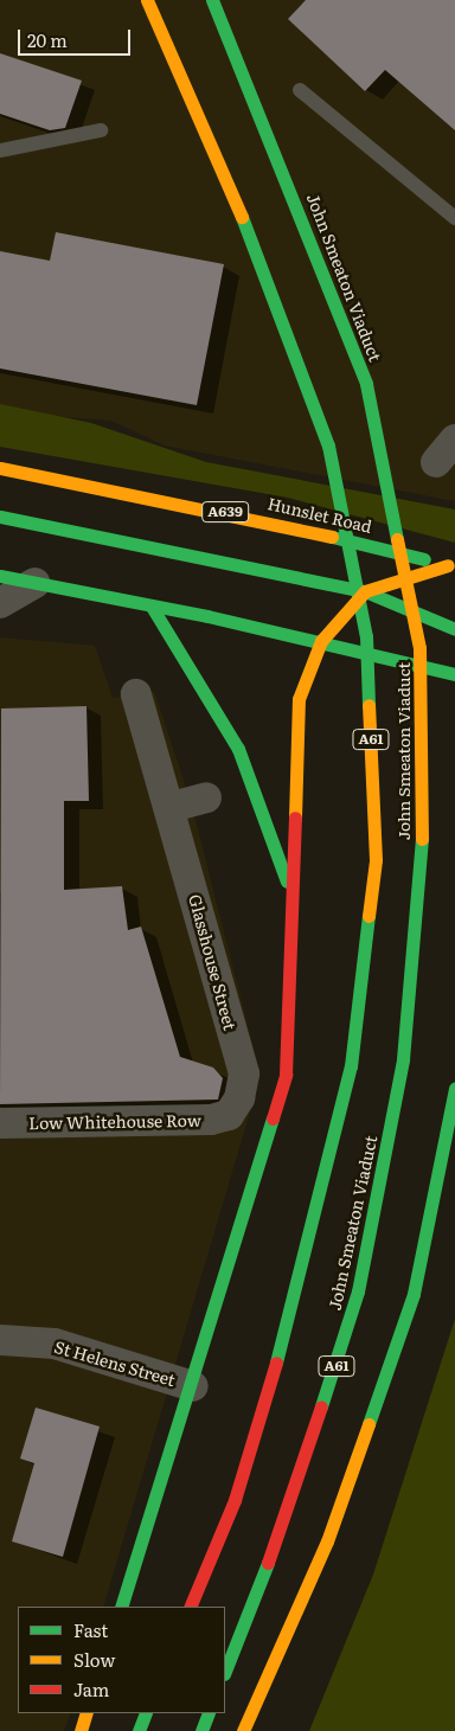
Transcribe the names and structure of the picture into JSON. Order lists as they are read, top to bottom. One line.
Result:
{"streets":{"main road":["John Smeaton Viaduct","A639","Hunslet Road","A61"],"street":["Glasshouse Street","Low Whitehouse Row","St Helens Street"]},"crossings":[["Glasshouse Street","Low Whitehouse Row"]],"legend":["Fast","Slow","Jam"],"scale_bar":"20 m"}
